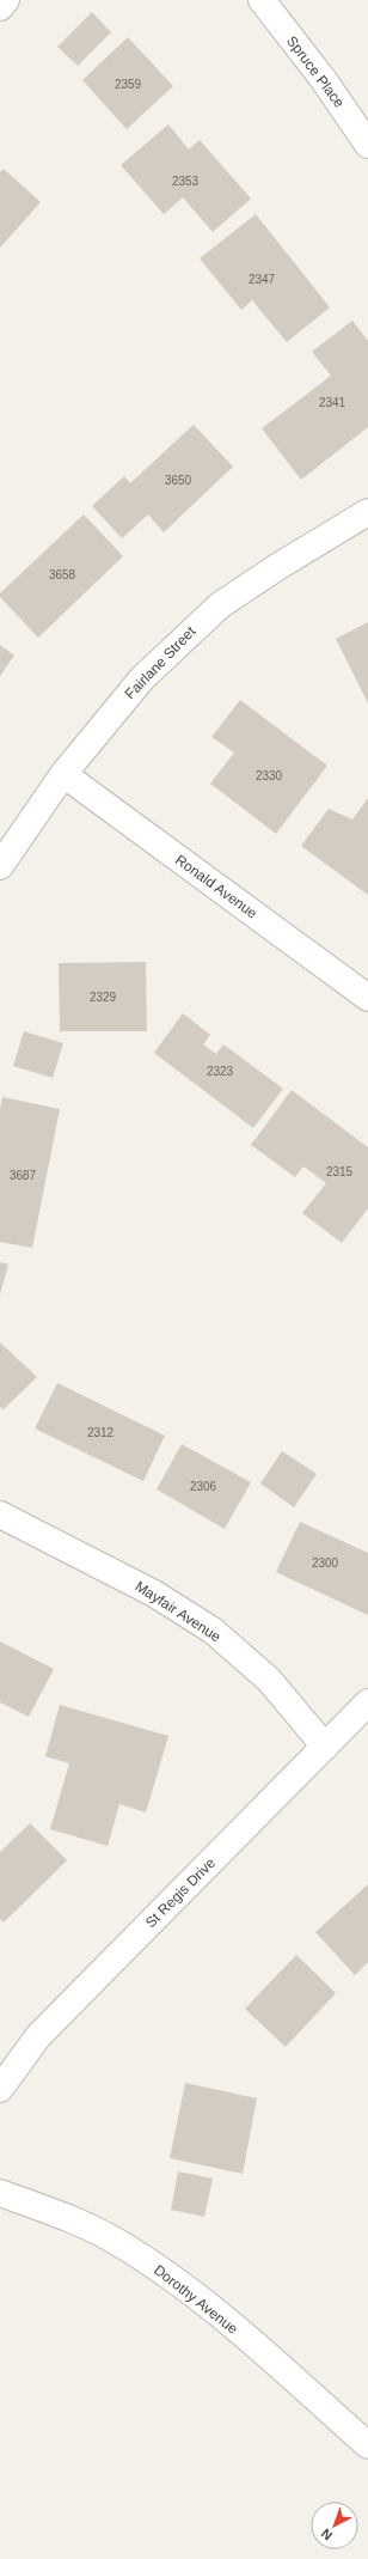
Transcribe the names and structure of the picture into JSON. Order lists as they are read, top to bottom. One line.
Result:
{"streets":{"street":["Spruce Place","Fairlane Street","Ronald Avenue","Mayfair Avenue","St Regis Drive","Dorothy Avenue"]},"crossings":[["Fairlane Street","Ronald Avenue"],["Mayfair Avenue","St Regis Drive"]],"house_numbers":["2359","2353","2347","2341","3650","3658","2330","2329","2323","2315","3687","2312","2306","2300"],"north":"bottom left"}
